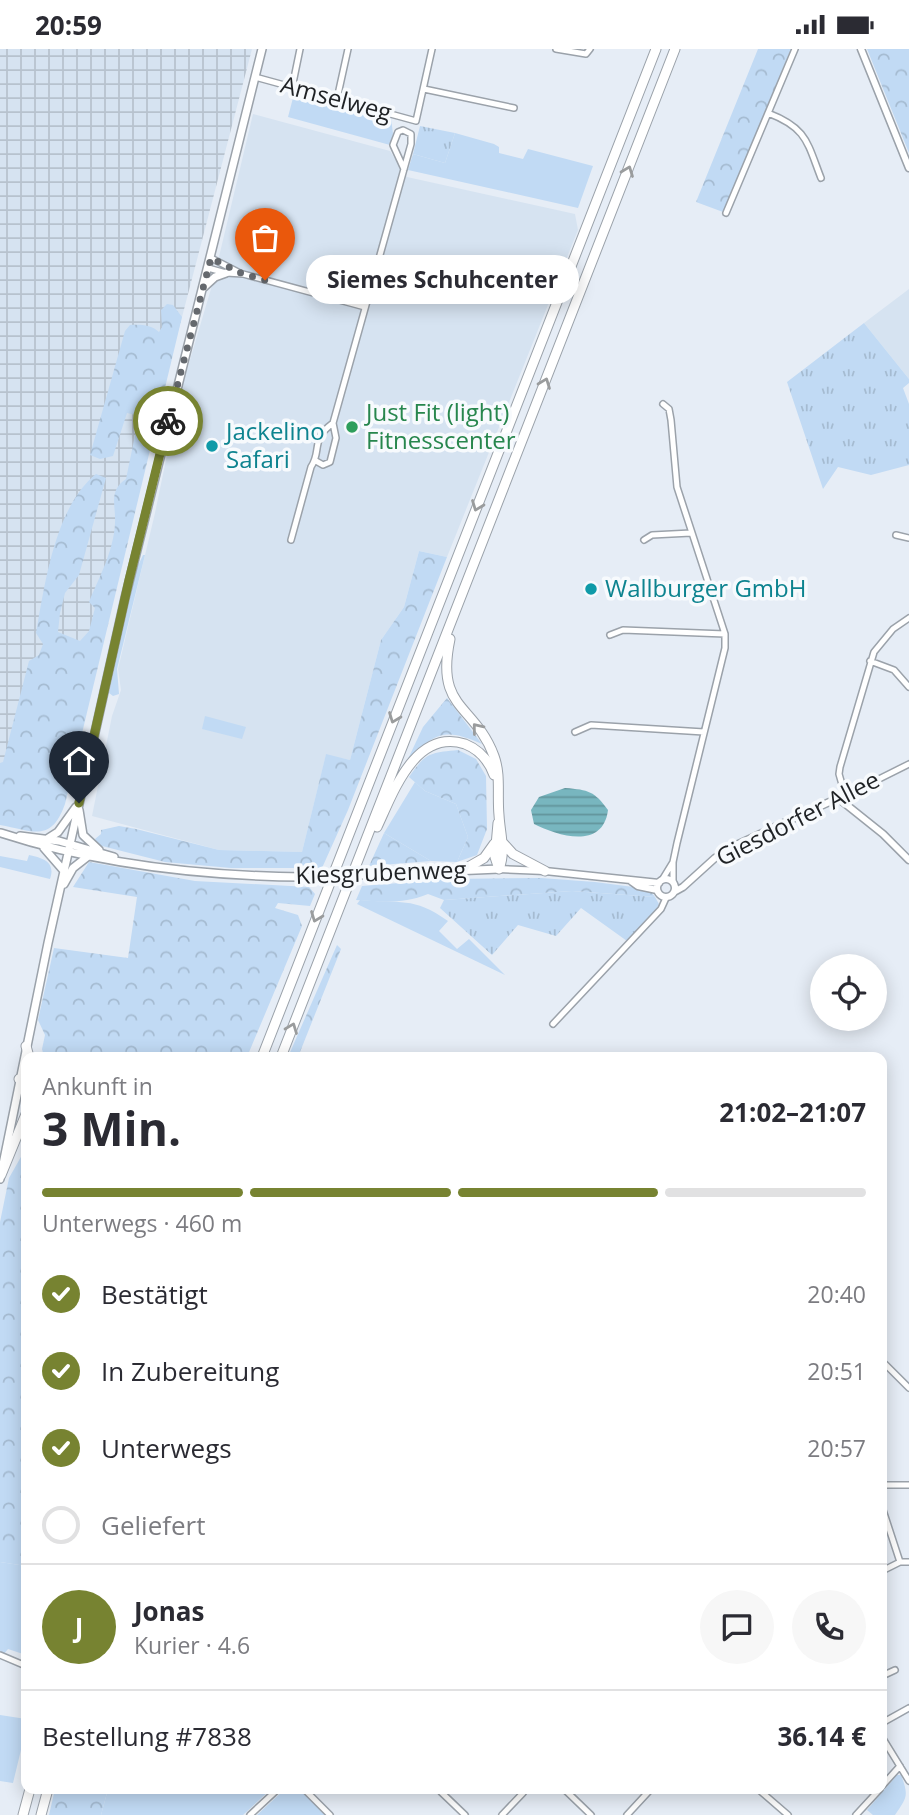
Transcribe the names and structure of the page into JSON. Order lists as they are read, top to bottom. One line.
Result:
{"streets":{"main road":["Kiesgrubenweg"],"street":["Amselweg","Giesdorfer Allee"]},"crossings":[["Giesdorfer Allee","Kiesgrubenweg"]],"places":["Siemes Schuhcenter","Just Fit (light) Fitnesscenter","Jackelino Safari","Wallburger GmbH"],"page":{"status":"20:59","bubble":"Siemes Schuhcenter","heading":["3 Min.","Ankunft in","21:02–21:07"],"panel":["Jonas","Kurier · 4.6","Bestellung #7838","36.14 €"],"bar":"Unterwegs · 460 m","list":[["Bestätigt","20:40"],["In Zubereitung","20:51"],["Unterwegs","20:57"],"Geliefert"],"round":"J"}}
